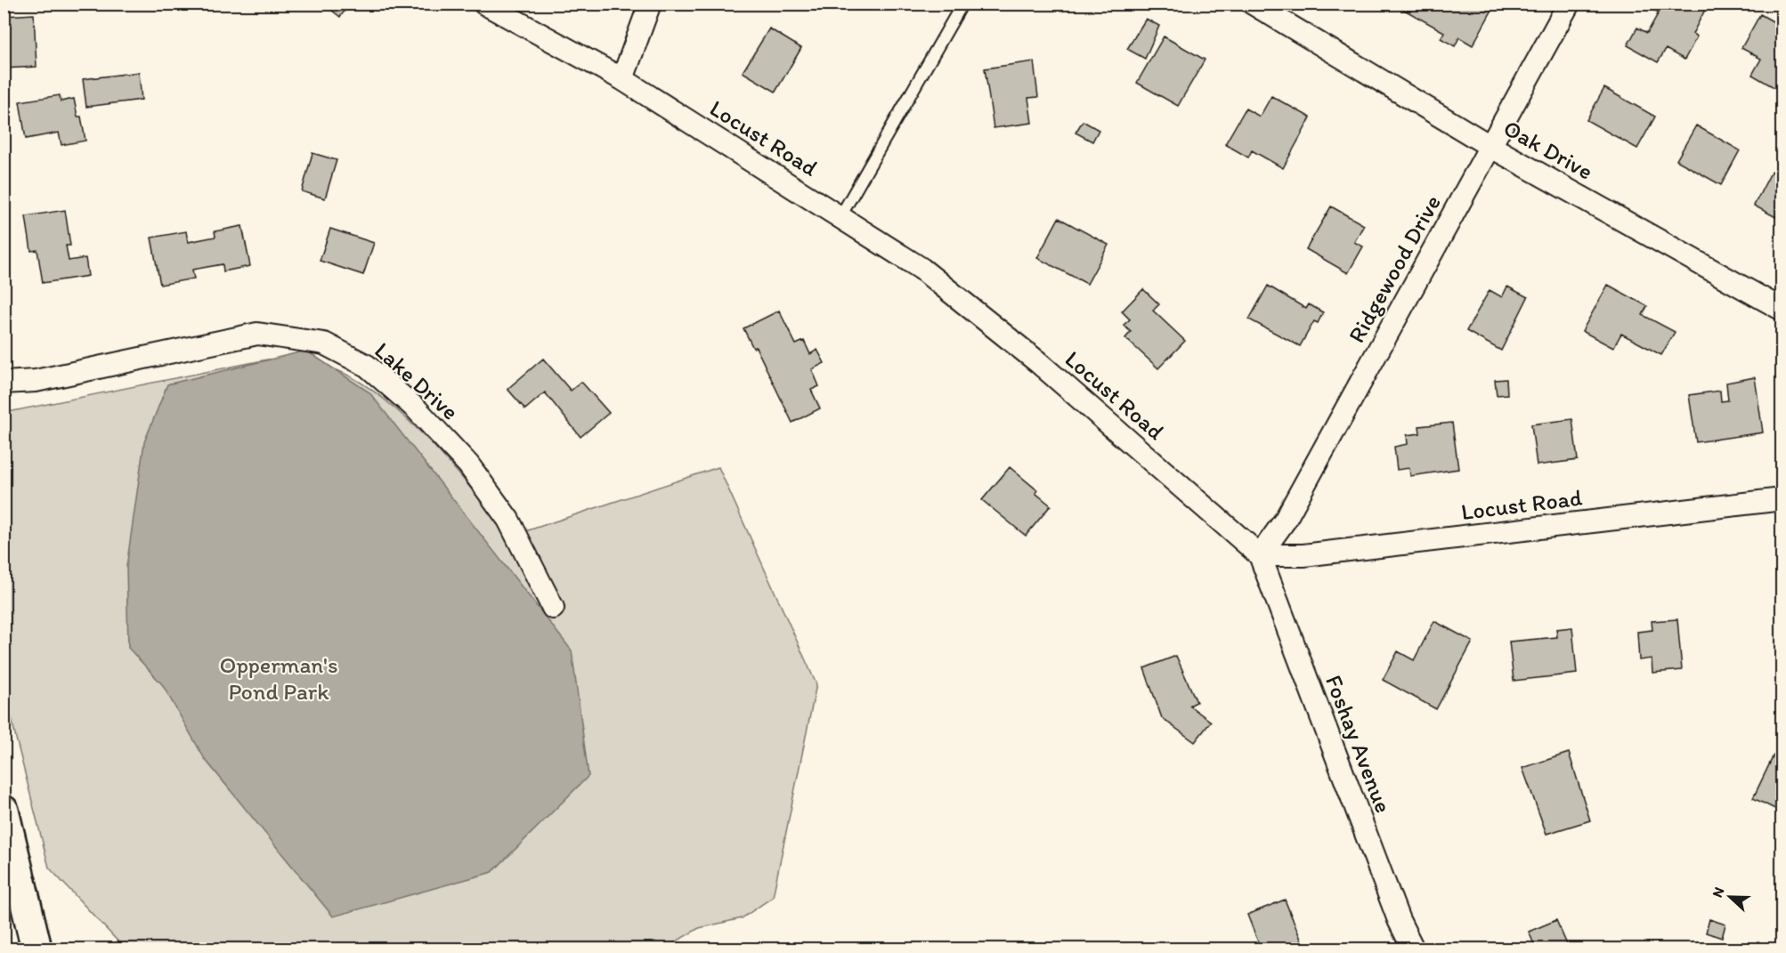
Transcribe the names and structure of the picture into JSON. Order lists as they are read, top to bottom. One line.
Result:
{"streets":{"street":["Locust Road","Oak Drive","Ridgewood Drive","Lake Drive","Foshay Avenue"]},"crossings":[["Locust Road","Ridgewood Drive"],["Locust Road","Foshay Avenue"],["Oak Drive","Ridgewood Drive"],["Ridgewood Drive","Foshay Avenue"]],"parks":["Opperman's Pond Park"],"north":"left"}
